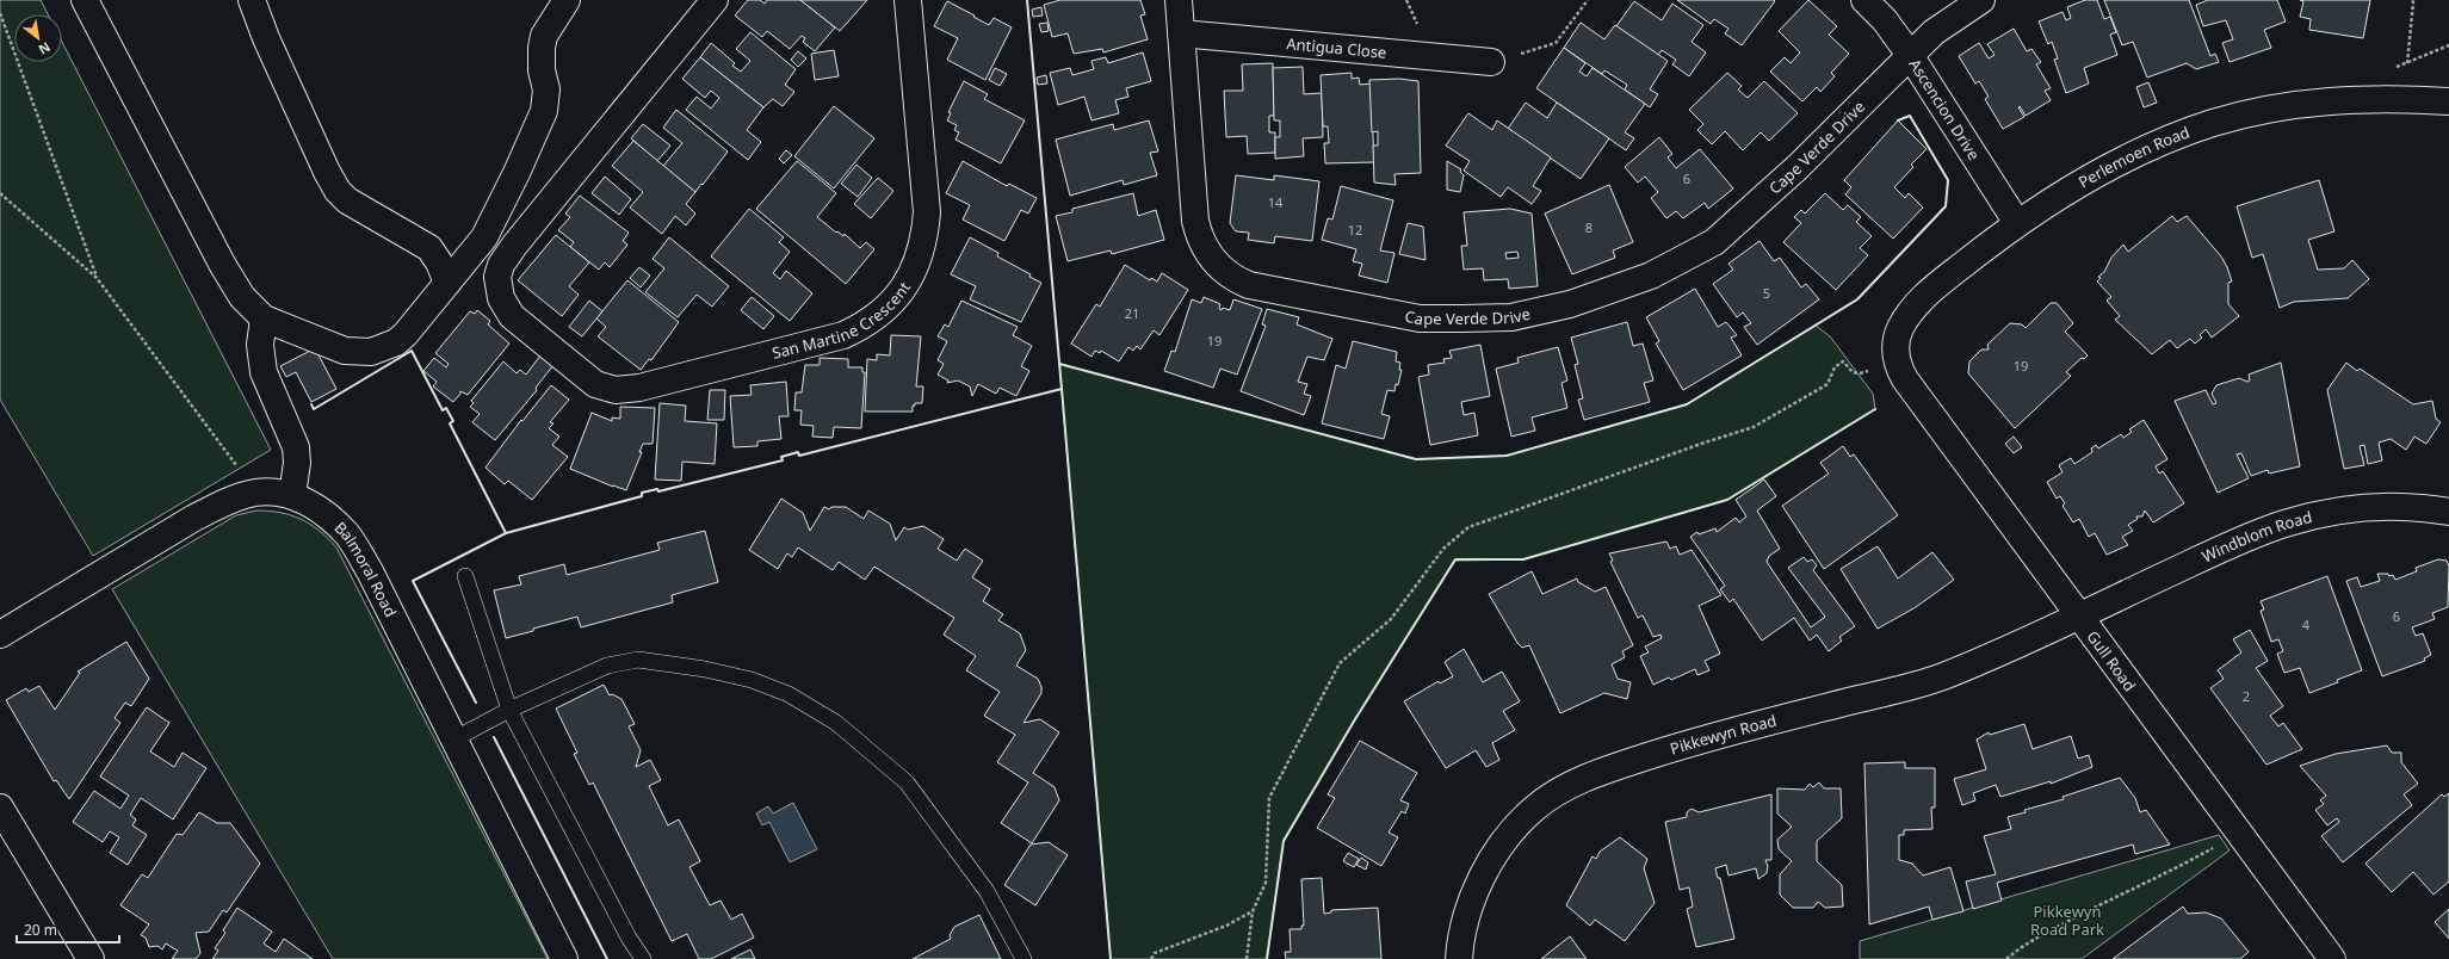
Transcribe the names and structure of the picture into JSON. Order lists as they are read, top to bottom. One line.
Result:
{"streets":{"street":["Antigua Close","Ascencion Drive","Cape Verde Drive","Perlemoen Road","San Martine Crescent","Windblom Road","Balmoral Road","Gull Road","Pikkewyn Road"]},"crossings":[["Antigua Close","Cape Verde Drive"],["Ascencion Drive","Cape Verde Drive"],["Ascencion Drive","Perlemoen Road"],["Perlemoen Road","Gull Road"],["Windblom Road","Gull Road"],["Windblom Road","Pikkewyn Road"],["Gull Road","Pikkewyn Road"]],"parks":["Pikkewyn Road Park"],"house_numbers":["6","14","8","12","5","21","19","19","6","4","2"],"scale_bar":"20 m","north":"bottom right"}
